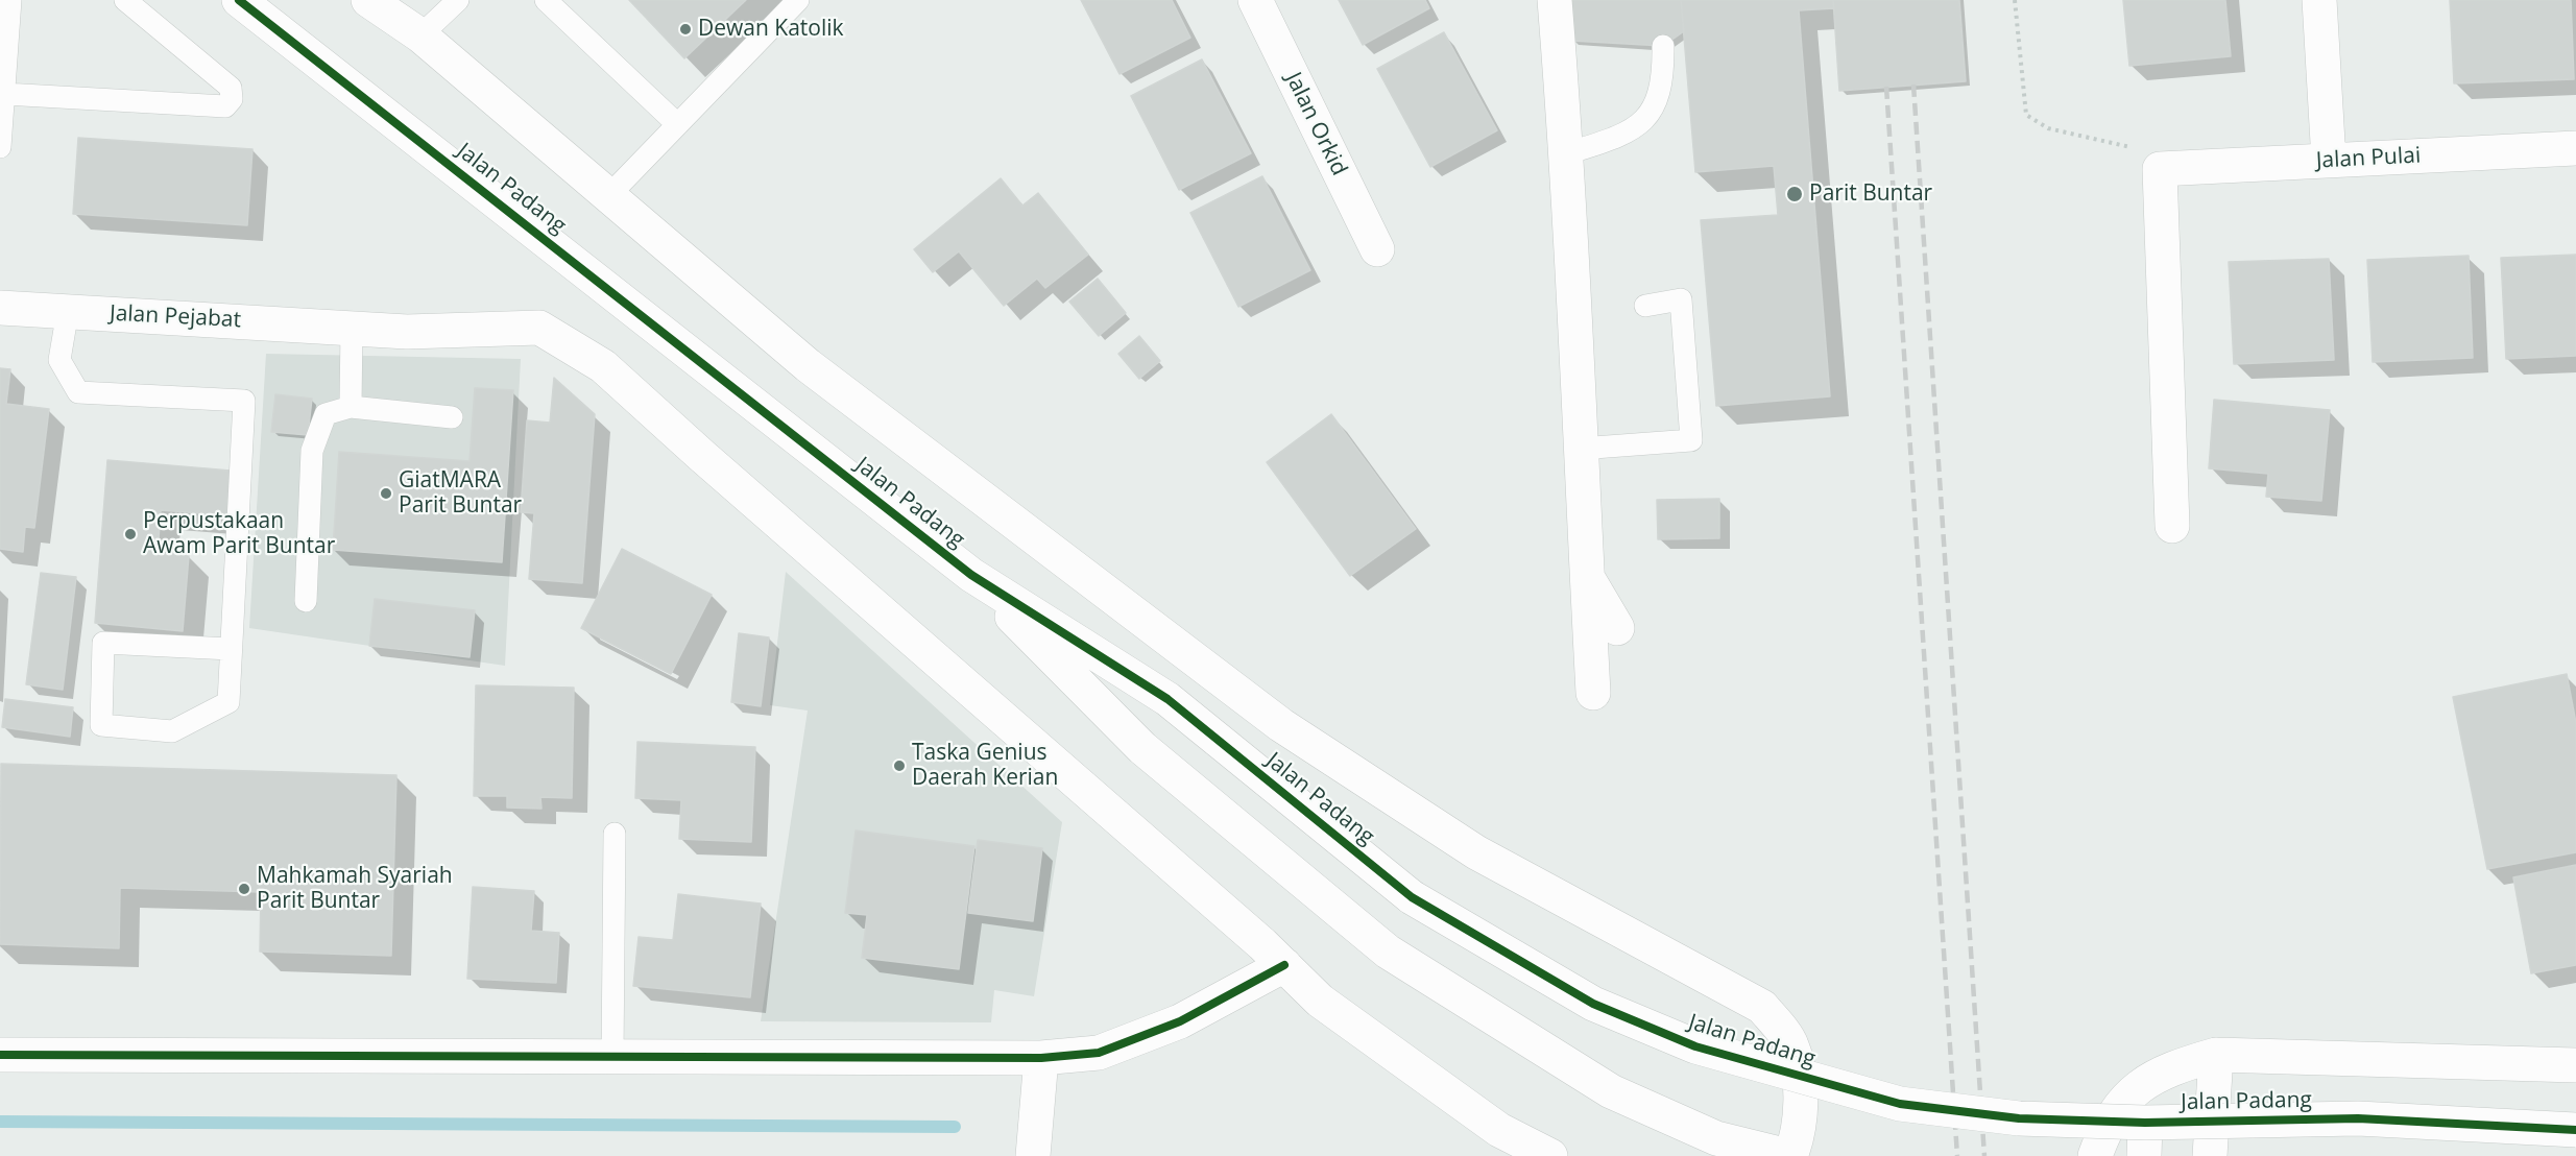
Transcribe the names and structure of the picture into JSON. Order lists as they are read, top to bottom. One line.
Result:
{"streets":{"street":["Jalan Orkid","Jalan Pulai","Jalan Padang","Jalan Pejabat"]},"places":["Dewan Katolik","Parit Buntar","GiatMARA Parit Buntar","Perpustakaan Awam Parit Buntar","Taska Genius Daerah Kerian","Mahkamah Syariah Parit Buntar"]}
